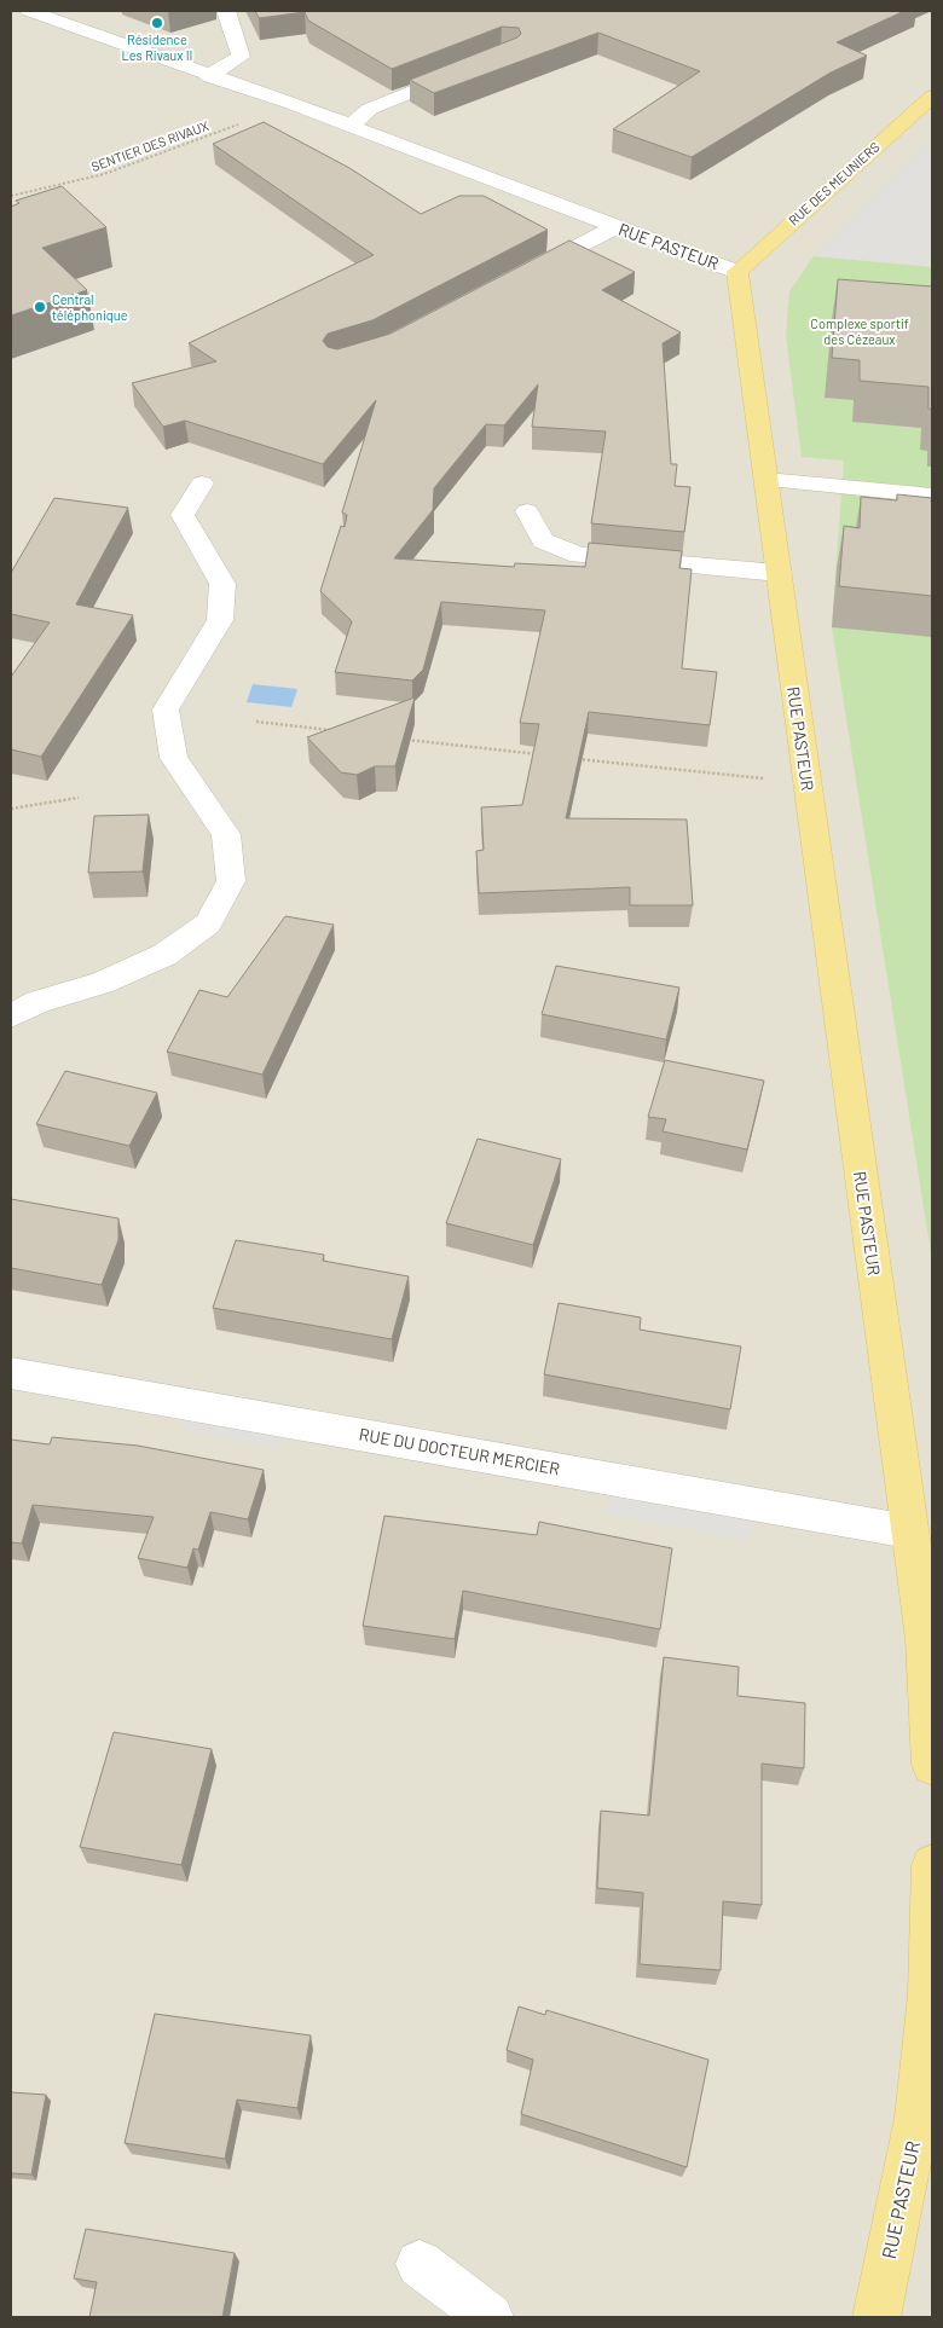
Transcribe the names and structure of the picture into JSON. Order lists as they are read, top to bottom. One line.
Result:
{"streets":{"main road":["RUE DES MEUNIERS","RUE PASTEUR"],"street":["RUE DU DOCTEUR MERCIER"],"path":["SENTIER DES RIVAUX"]},"crossings":[["SENTIER DES RIVAUX","RUE PASTEUR"],["RUE DES MEUNIERS","RUE PASTEUR"],["RUE PASTEUR","RUE DU DOCTEUR MERCIER"]],"parks":["Complexe sportif des Cézeaux"],"places":["Résidence Les Rivaux II","Central téléphonique"]}
